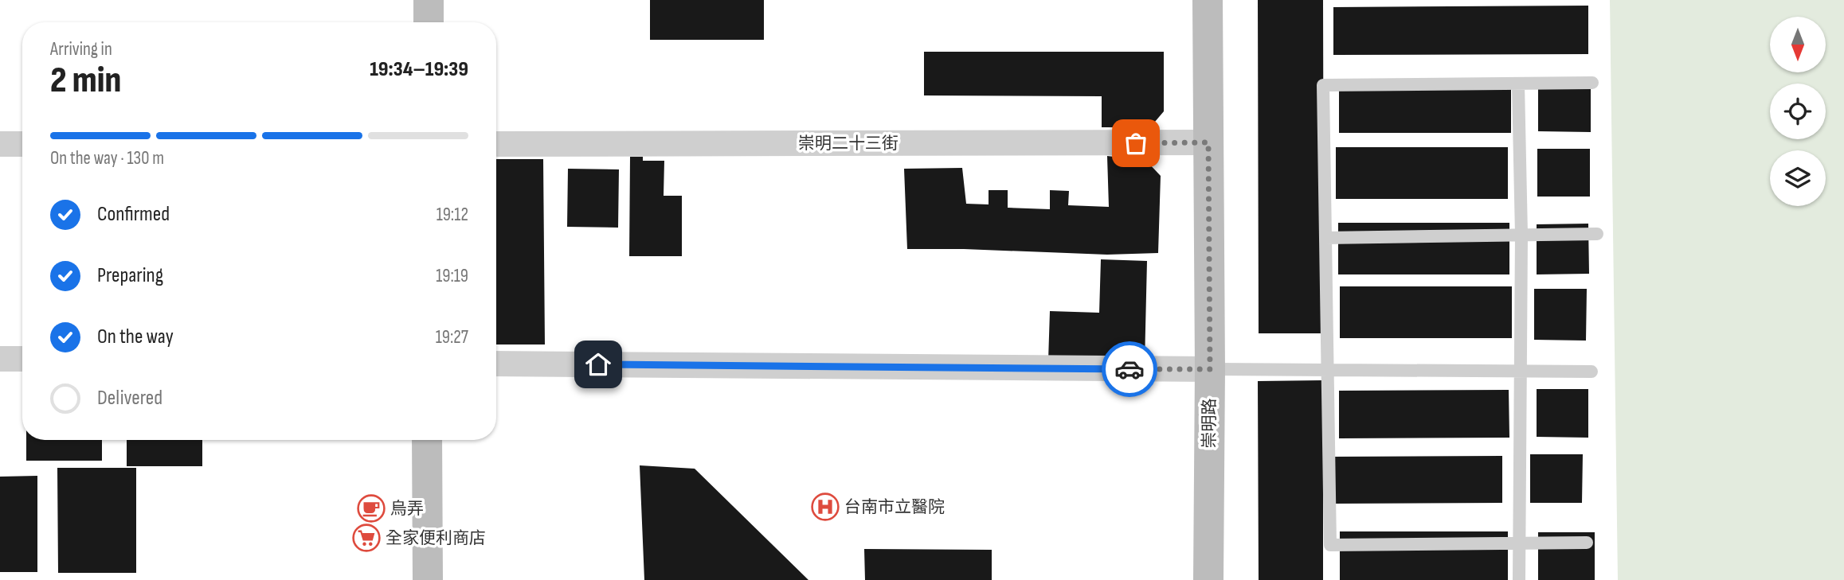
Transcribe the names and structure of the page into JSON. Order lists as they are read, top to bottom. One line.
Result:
{"streets":{"street":["崇明二十三街","崇明路"]},"crossings":[["崇明二十三街","崇明路"]],"places":{"hospital":["台南市立醫院"],"cafe":["烏弄"],"supermarket":["全家便利商店"]},"north":"bottom","page":{"heading":["2 min","Arriving in","19:34–19:39"],"bar":"On the way · 130 m","list":[["Confirmed","19:12"],["Preparing","19:19"],["On the way","19:27"],"Delivered"]}}
